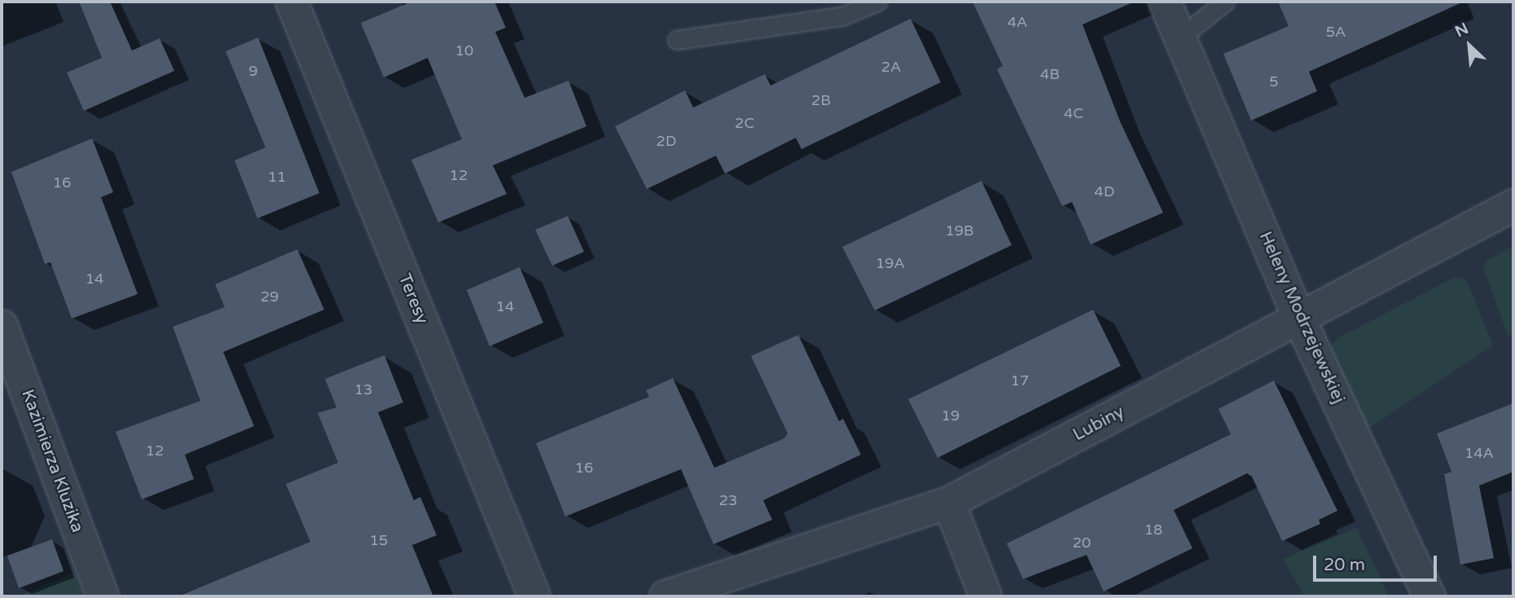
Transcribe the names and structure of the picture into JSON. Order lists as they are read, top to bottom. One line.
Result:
{"streets":{"street":["Teresy","Heleny Modrzejewskiej","Lubiny","Kazimierza Kluzika"]},"crossings":[["Heleny Modrzejewskiej","Lubiny"]],"house_numbers":["4A","5A","10","2A","9","4B","5","2B","4C","2C","2D","12","11","16","4D","19B","19A","14","29","14","17","13","19","12","14A","16","23","18","15","20"],"scale_bar":"20 m","north":"top left"}
